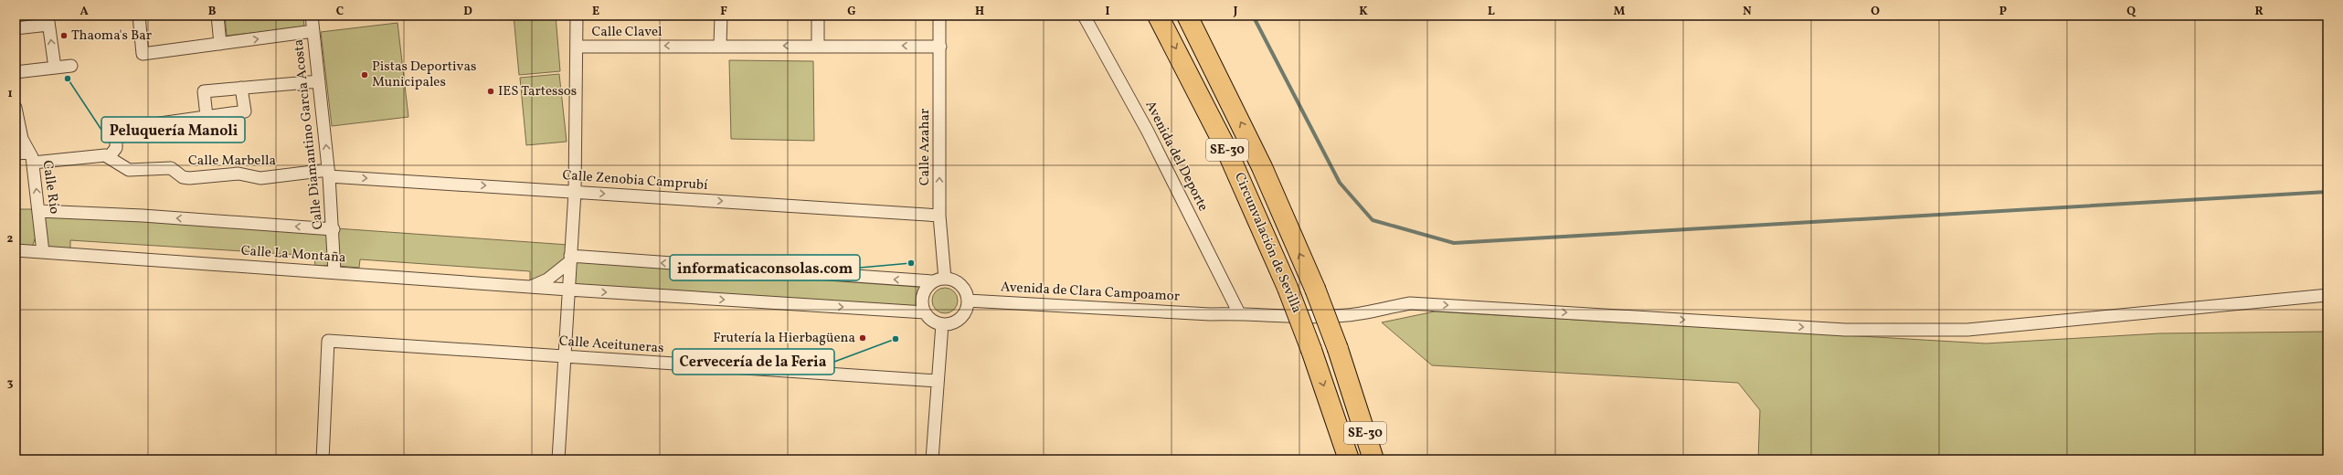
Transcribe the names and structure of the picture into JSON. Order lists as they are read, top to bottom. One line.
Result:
{"streets":{"highway":["SE-30","Circunvalación de Sevilla"],"street":["Calle Clavel","Calle Diamantino García Acosta","Calle Azahar","Avenida del Deporte","Calle Marbella","Calle Zenobia Camprubí","Calle Río","Calle La Montaña","Avenida de Clara Campoamor","Calle Aceituneras"]},"crossings":[["Calle Clavel","Calle Azahar"],["Calle Diamantino García Acosta","Calle Marbella"],["Calle Diamantino García Acosta","Calle Zenobia Camprubí"],["Calle Diamantino García Acosta","Calle La Montaña"],["Calle Azahar","Calle Zenobia Camprubí"],["Calle Azahar","Avenida de Clara Campoamor"],["Avenida del Deporte","Avenida de Clara Campoamor"],["Calle Marbella","Calle Zenobia Camprubí"],["Calle Río","Calle La Montaña"]],"one_way":["Calle Clavel","Calle Diamantino García Acosta","Calle Azahar","Calle Río","Avenida de Clara Campoamor"],"places":["Thaoma's Bar","Pistas Deportivas Municipales","Peluquería Manoli","IES Tartessos","informaticaconsolas.com","Frutería la Hierbagüena","Cervecería de la Feria"],"grid":{"columns":["A","B","C","D","E","F","G","H","I","J","K","L","M","N","O","P","Q","R"],"rows":["1","2","3"]}}
